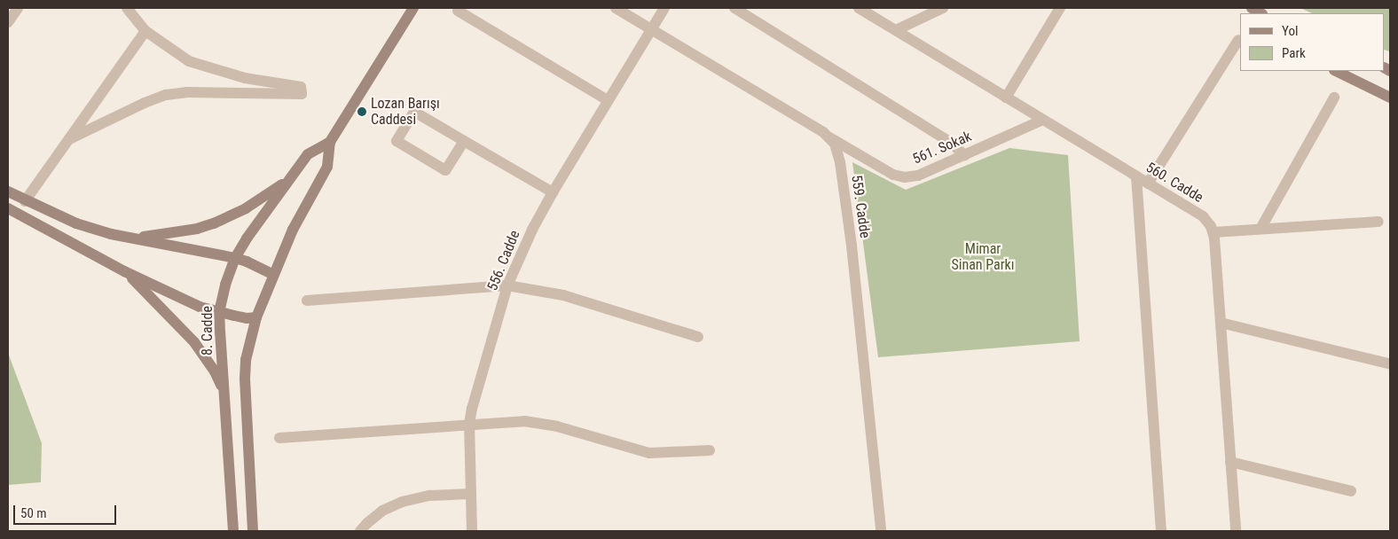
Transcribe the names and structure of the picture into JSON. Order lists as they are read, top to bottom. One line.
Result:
{"streets":{"main road":["8. Cadde"],"street":["561. Sokak","560. Cadde","559. Cadde","556. Cadde"]},"crossings":[["561. Sokak","560. Cadde"],["561. Sokak","559. Cadde"]],"parks":["Mimar Sinan Parkı"],"places":["Lozan Barışı Caddesi"],"legend":["Yol","Park"],"scale_bar":"50 m"}
